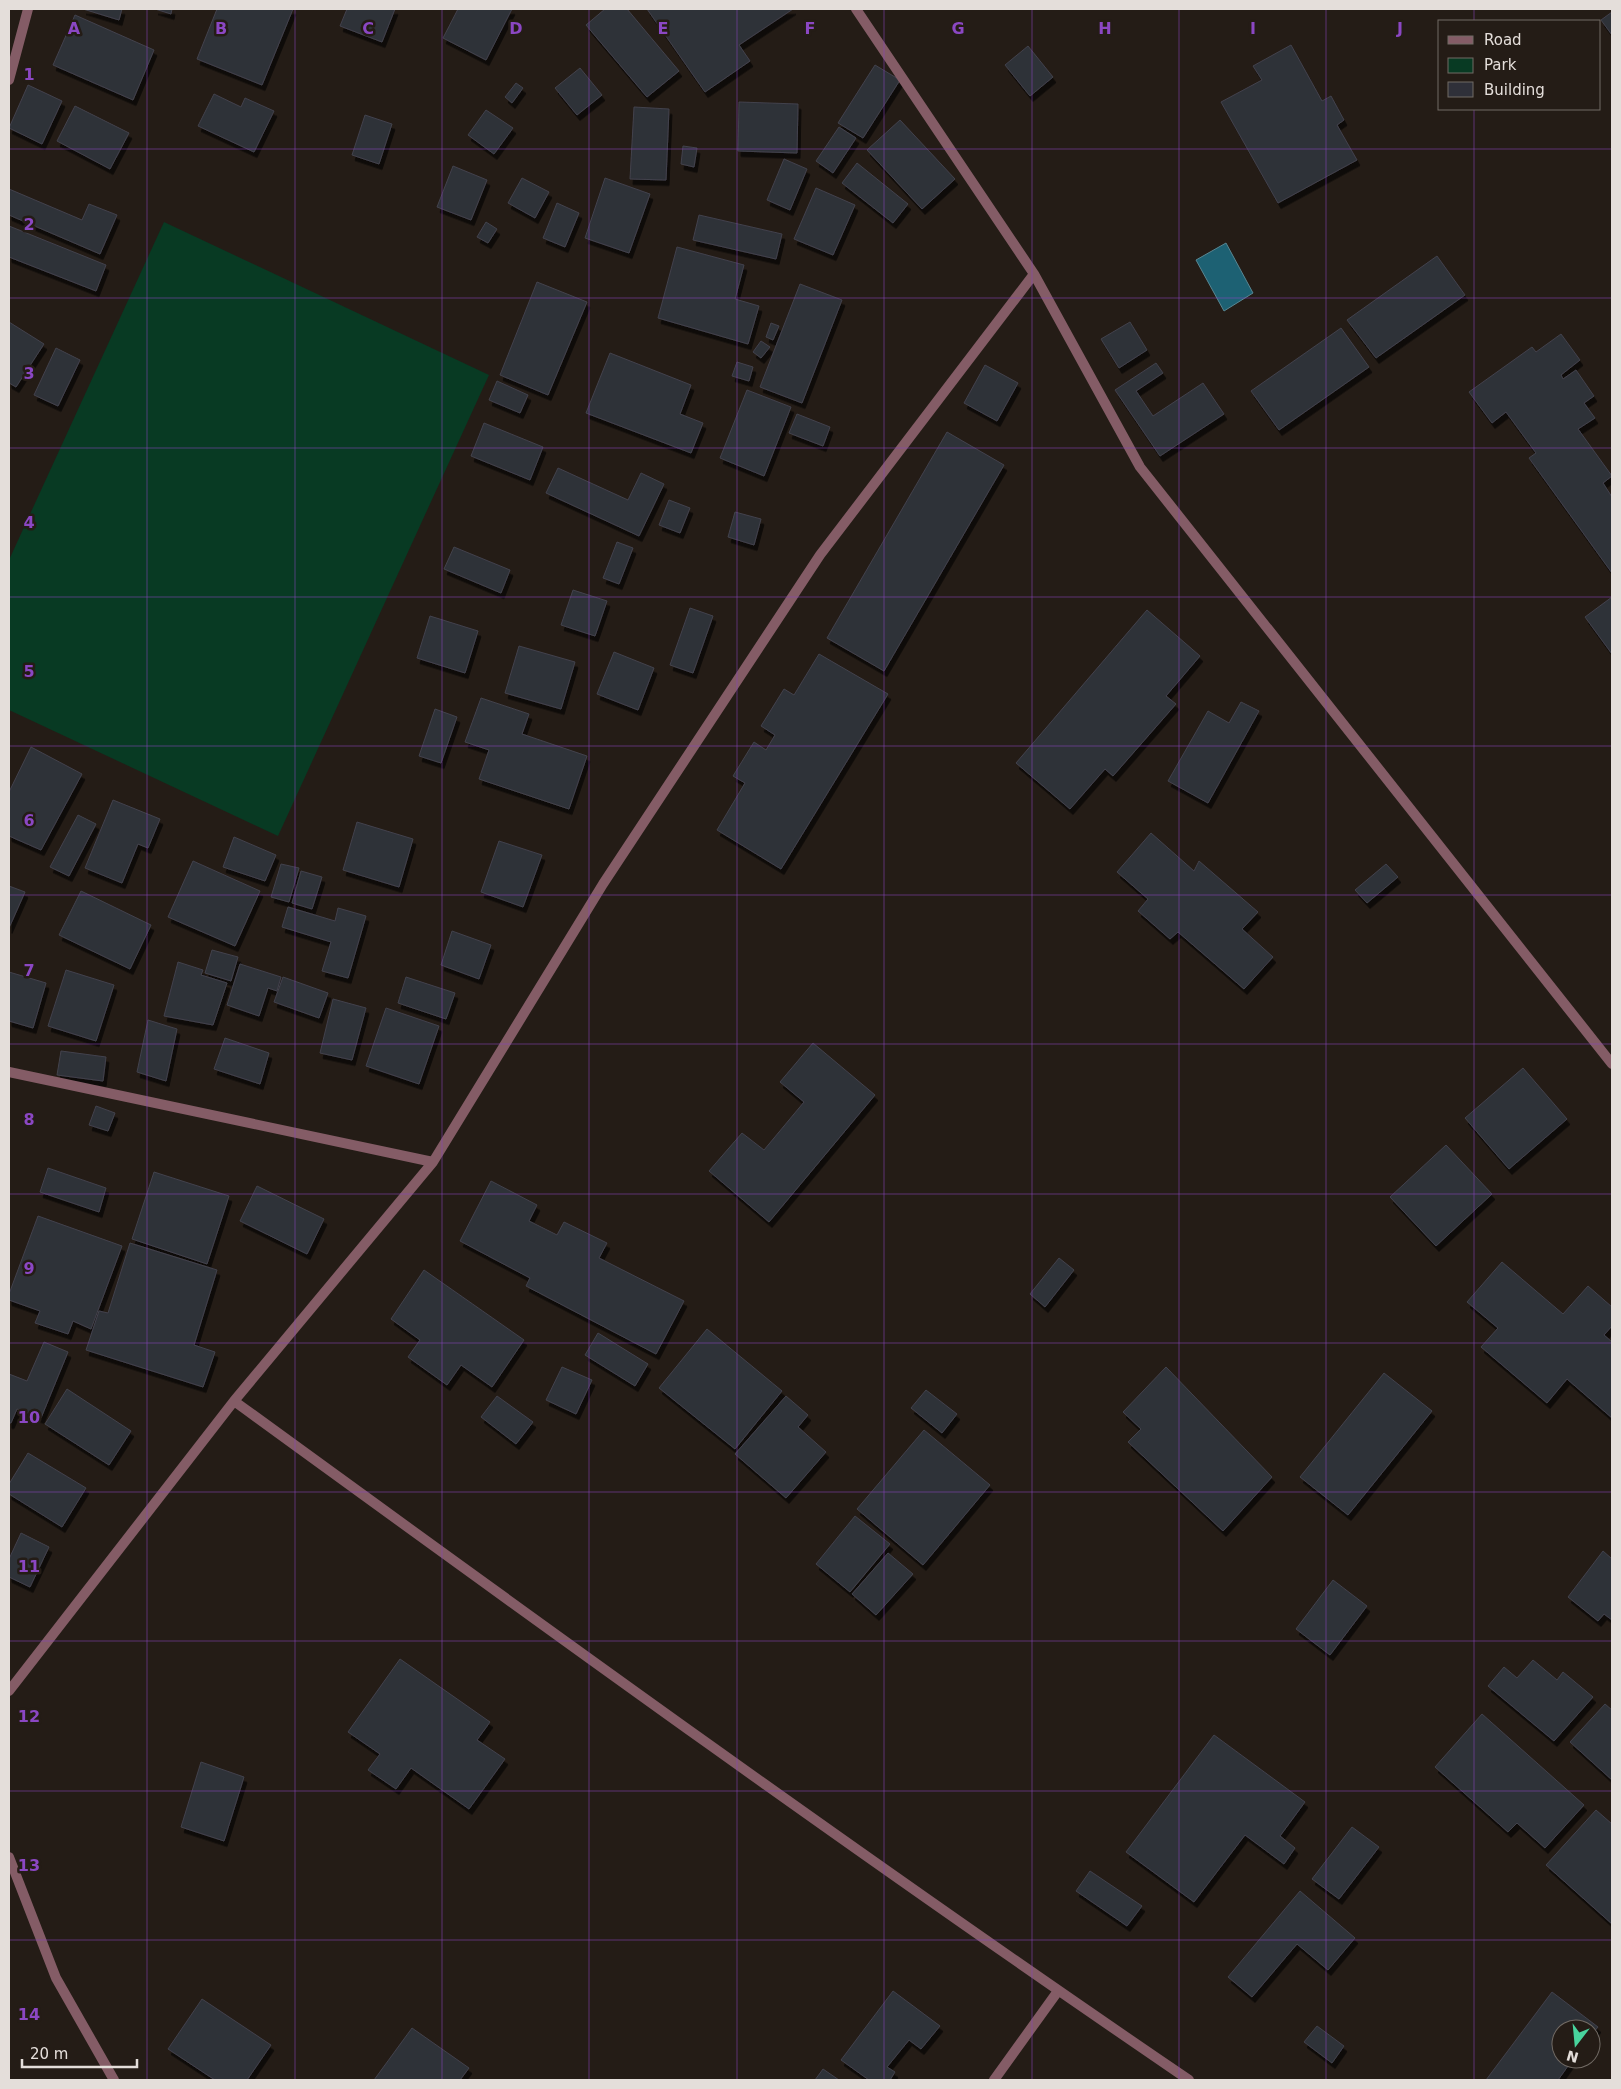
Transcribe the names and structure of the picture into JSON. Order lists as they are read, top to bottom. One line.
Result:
{"legend":["Road","Park","Building"],"scale_bar":"20 m","north":"bottom","grid":{"columns":["A","B","C","D","E","F","G","H","I","J"],"rows":["1","2","3","4","5","6","7","8","9","10","11","12","13","14"]}}
